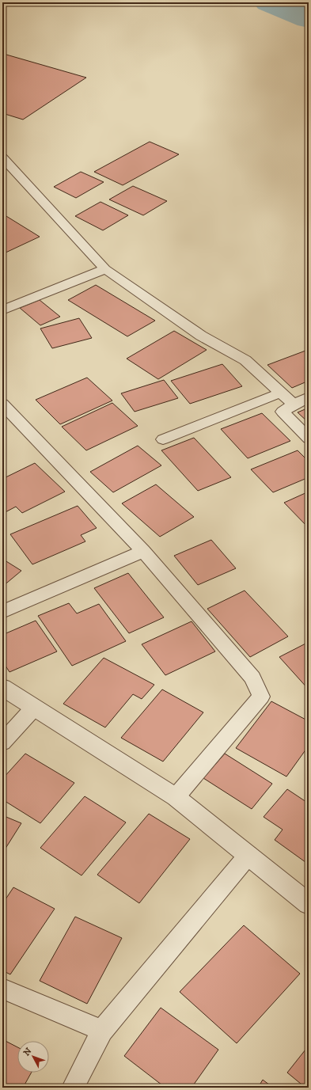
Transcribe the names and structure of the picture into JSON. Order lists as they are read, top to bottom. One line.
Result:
{"north":"top left"}
